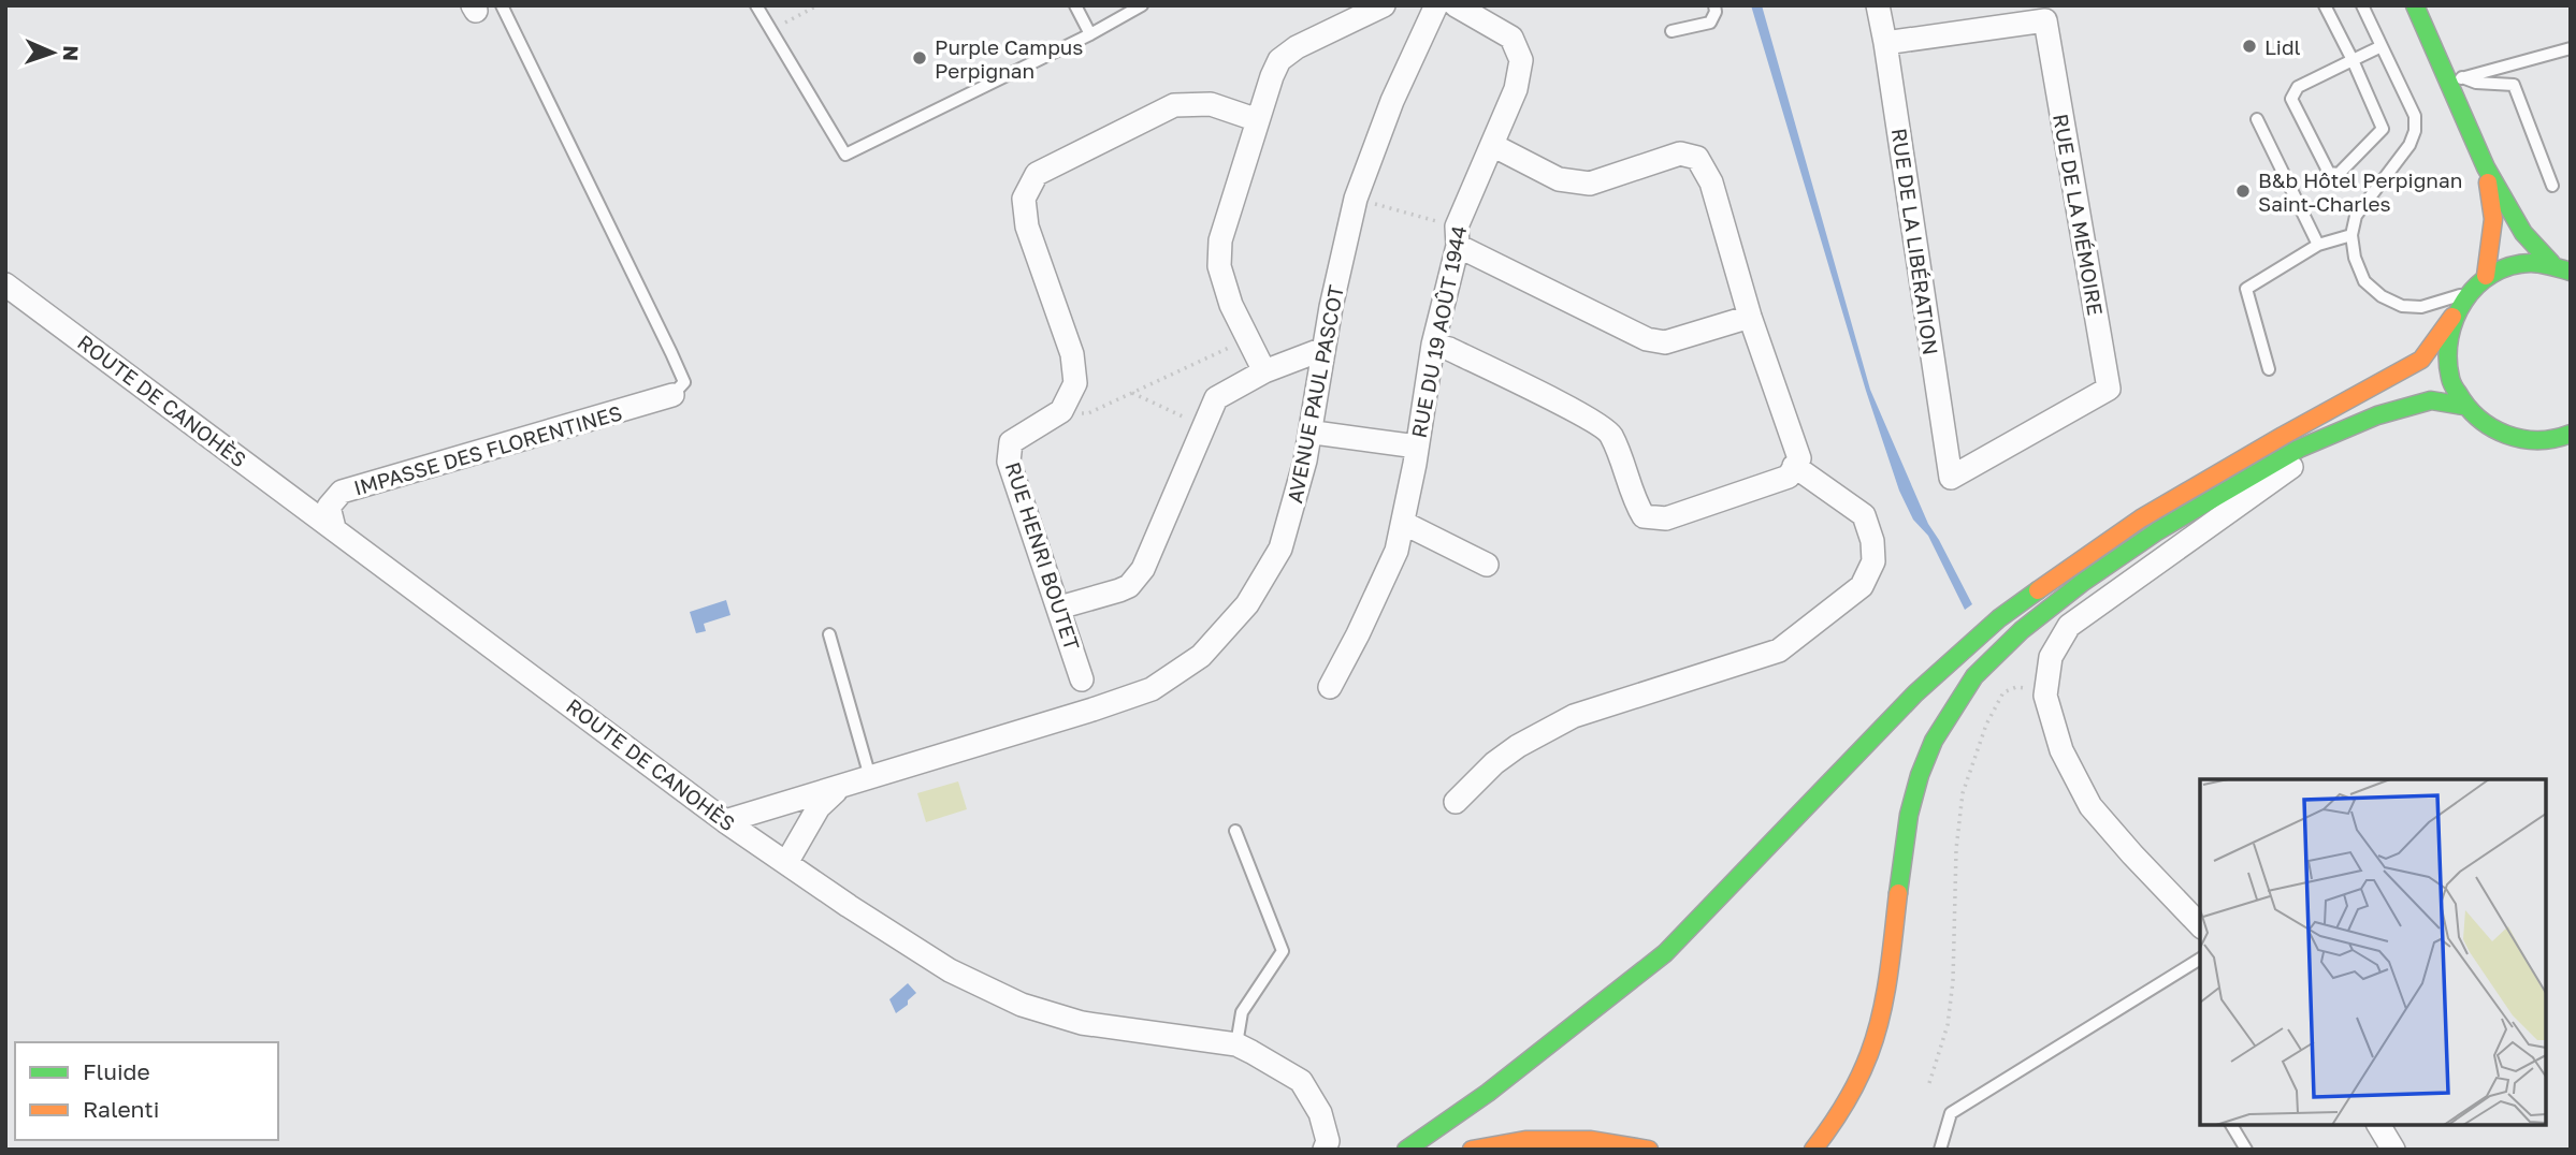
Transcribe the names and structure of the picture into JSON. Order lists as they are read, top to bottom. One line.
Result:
{"streets":{"street":["RUE DE LA MÉMOIRE","RUE DE LA LIBÉRATION","RUE DU 19 AOÛT 1944","AVENUE PAUL PASCOT","ROUTE DE CANOHÈS","IMPASSE DES FLORENTINES","RUE HENRI BOUTET"]},"crossings":[["RUE DE LA MÉMOIRE","RUE DE LA LIBÉRATION"],["AVENUE PAUL PASCOT","ROUTE DE CANOHÈS"],["ROUTE DE CANOHÈS","IMPASSE DES FLORENTINES"]],"places":["Lidl","Purple Campus Perpignan","B&b Hôtel Perpignan Saint-Charles"],"legend":["Fluide","Ralenti"],"north":"right"}
